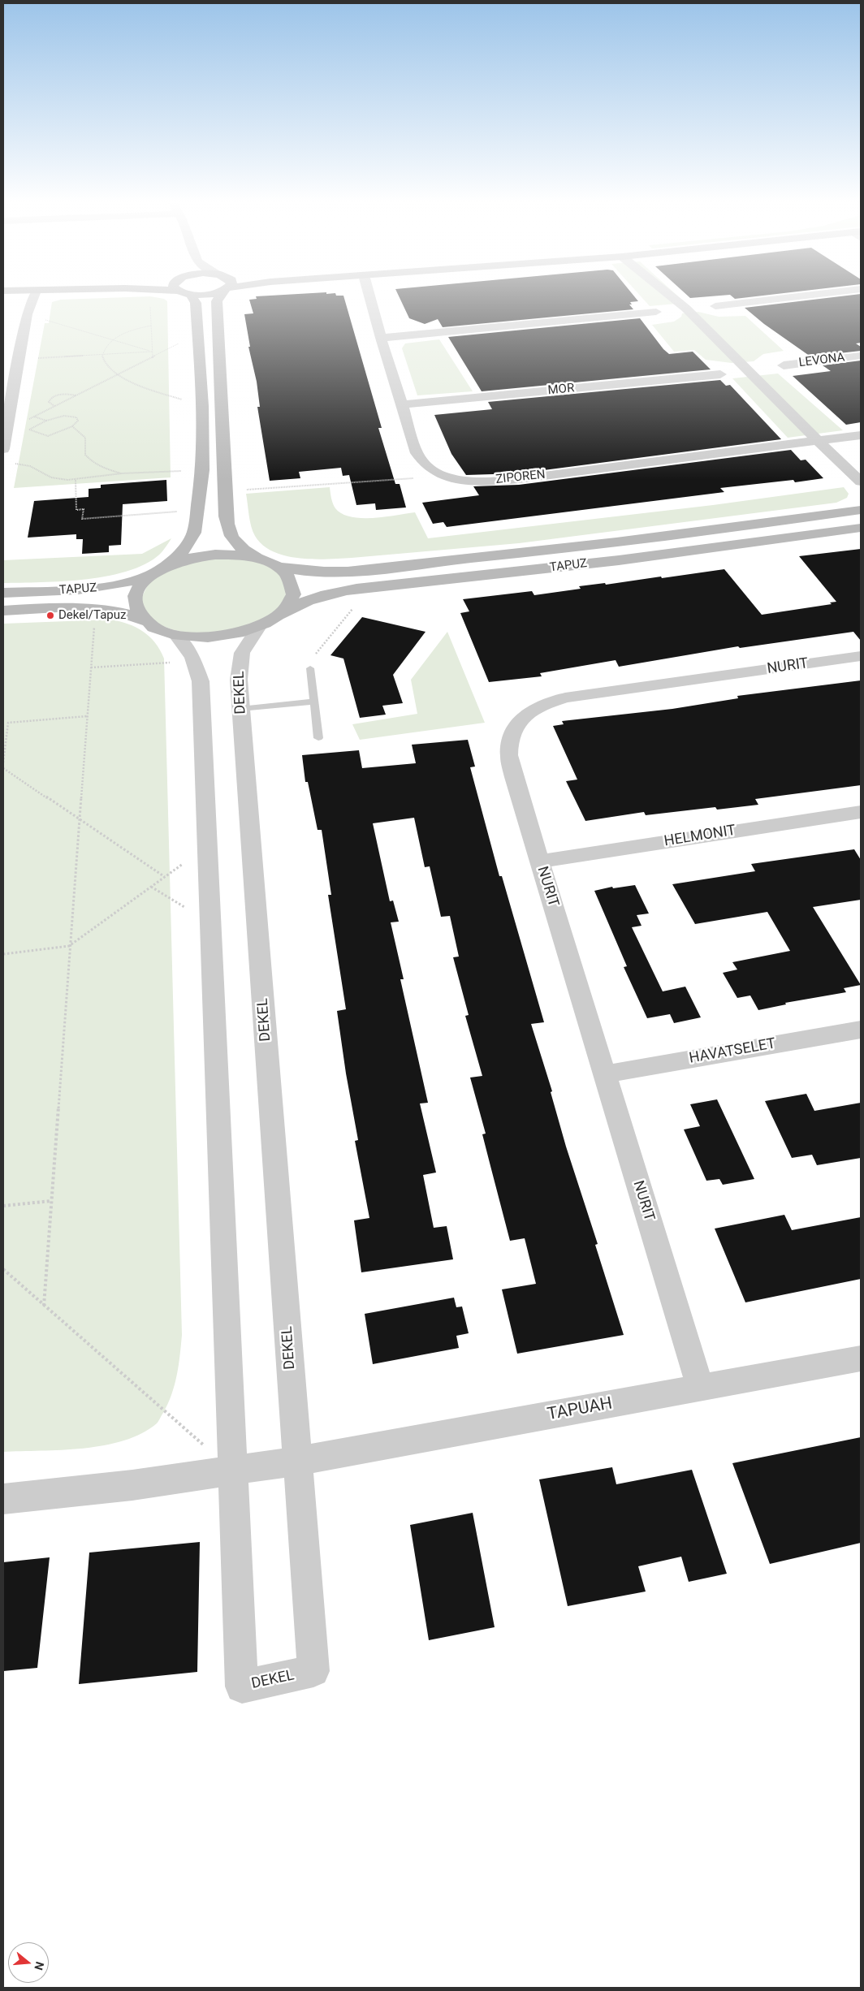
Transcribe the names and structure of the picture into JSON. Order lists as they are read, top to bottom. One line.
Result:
{"streets":{"street":["LEVONA","MOR","ZIPOREN","TAPUZ","NURIT","DEKEL","HELMONIT","HAVATSELET","TAPUAH"]},"crossings":[["MOR","ZIPOREN"],["TAPUZ","DEKEL"],["NURIT","HELMONIT"],["NURIT","HAVATSELET"],["NURIT","TAPUAH"],["DEKEL","TAPUAH"]],"places":["Dekel/Tapuz"],"north":"right"}
